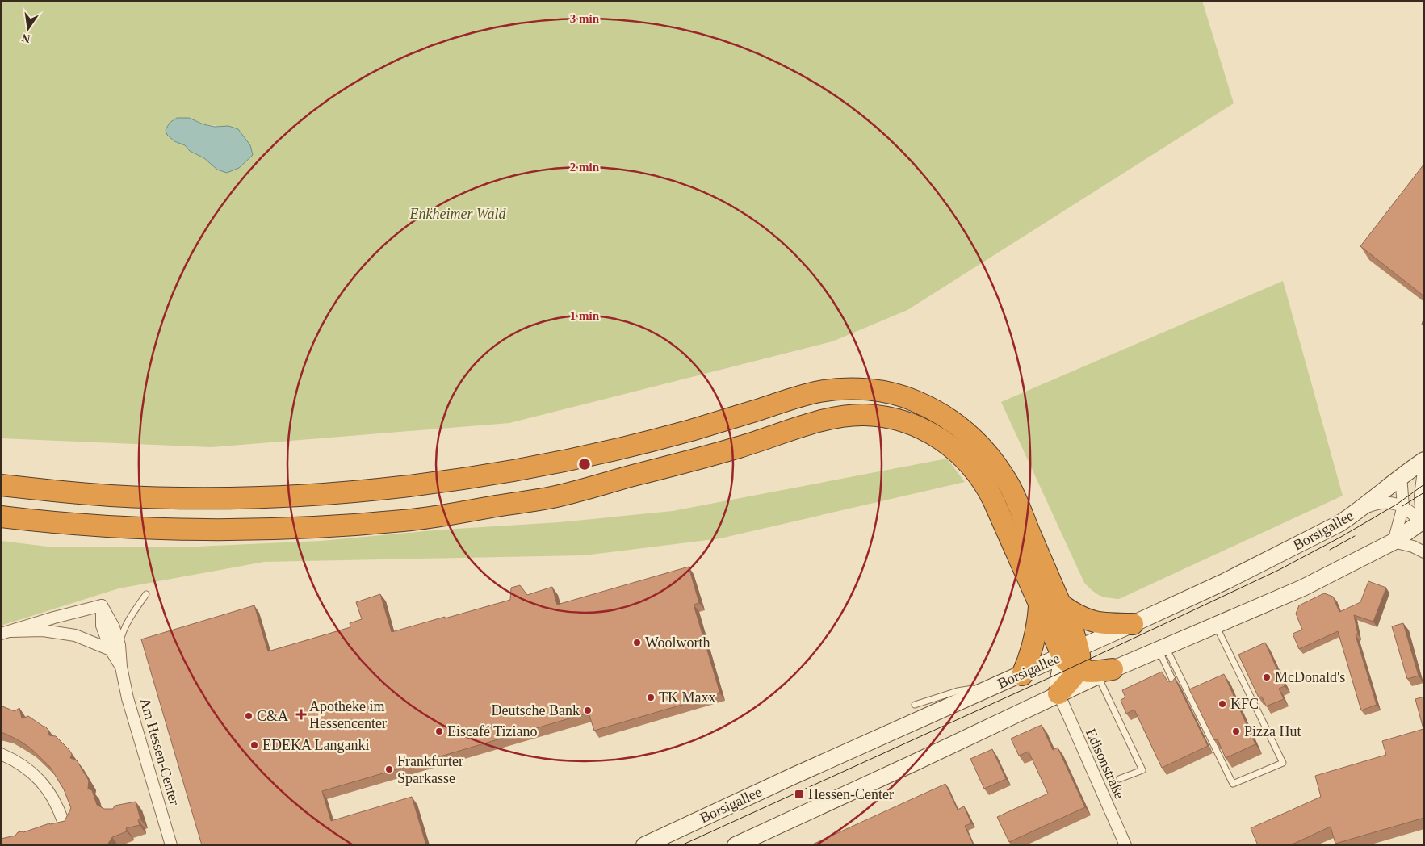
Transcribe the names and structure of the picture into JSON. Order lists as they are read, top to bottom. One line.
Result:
{"streets":{"main road":["Borsigallee"],"street":["Am Hessen-Center","Edisonstraße"]},"parks":["Enkheimer Wald"],"places":{"other":["Woolworth","McDonald's","TK Maxx","KFC","Deutsche Bank","C&A","Eiscafé Tiziano","Pizza Hut","EDEKA Langanki","Frankfurter Sparkasse"],"health":["Apotheke im Hessencenter"],"transit":["Hessen-Center"]},"north":"bottom","rings":["3 min","2 min","1 min"]}
